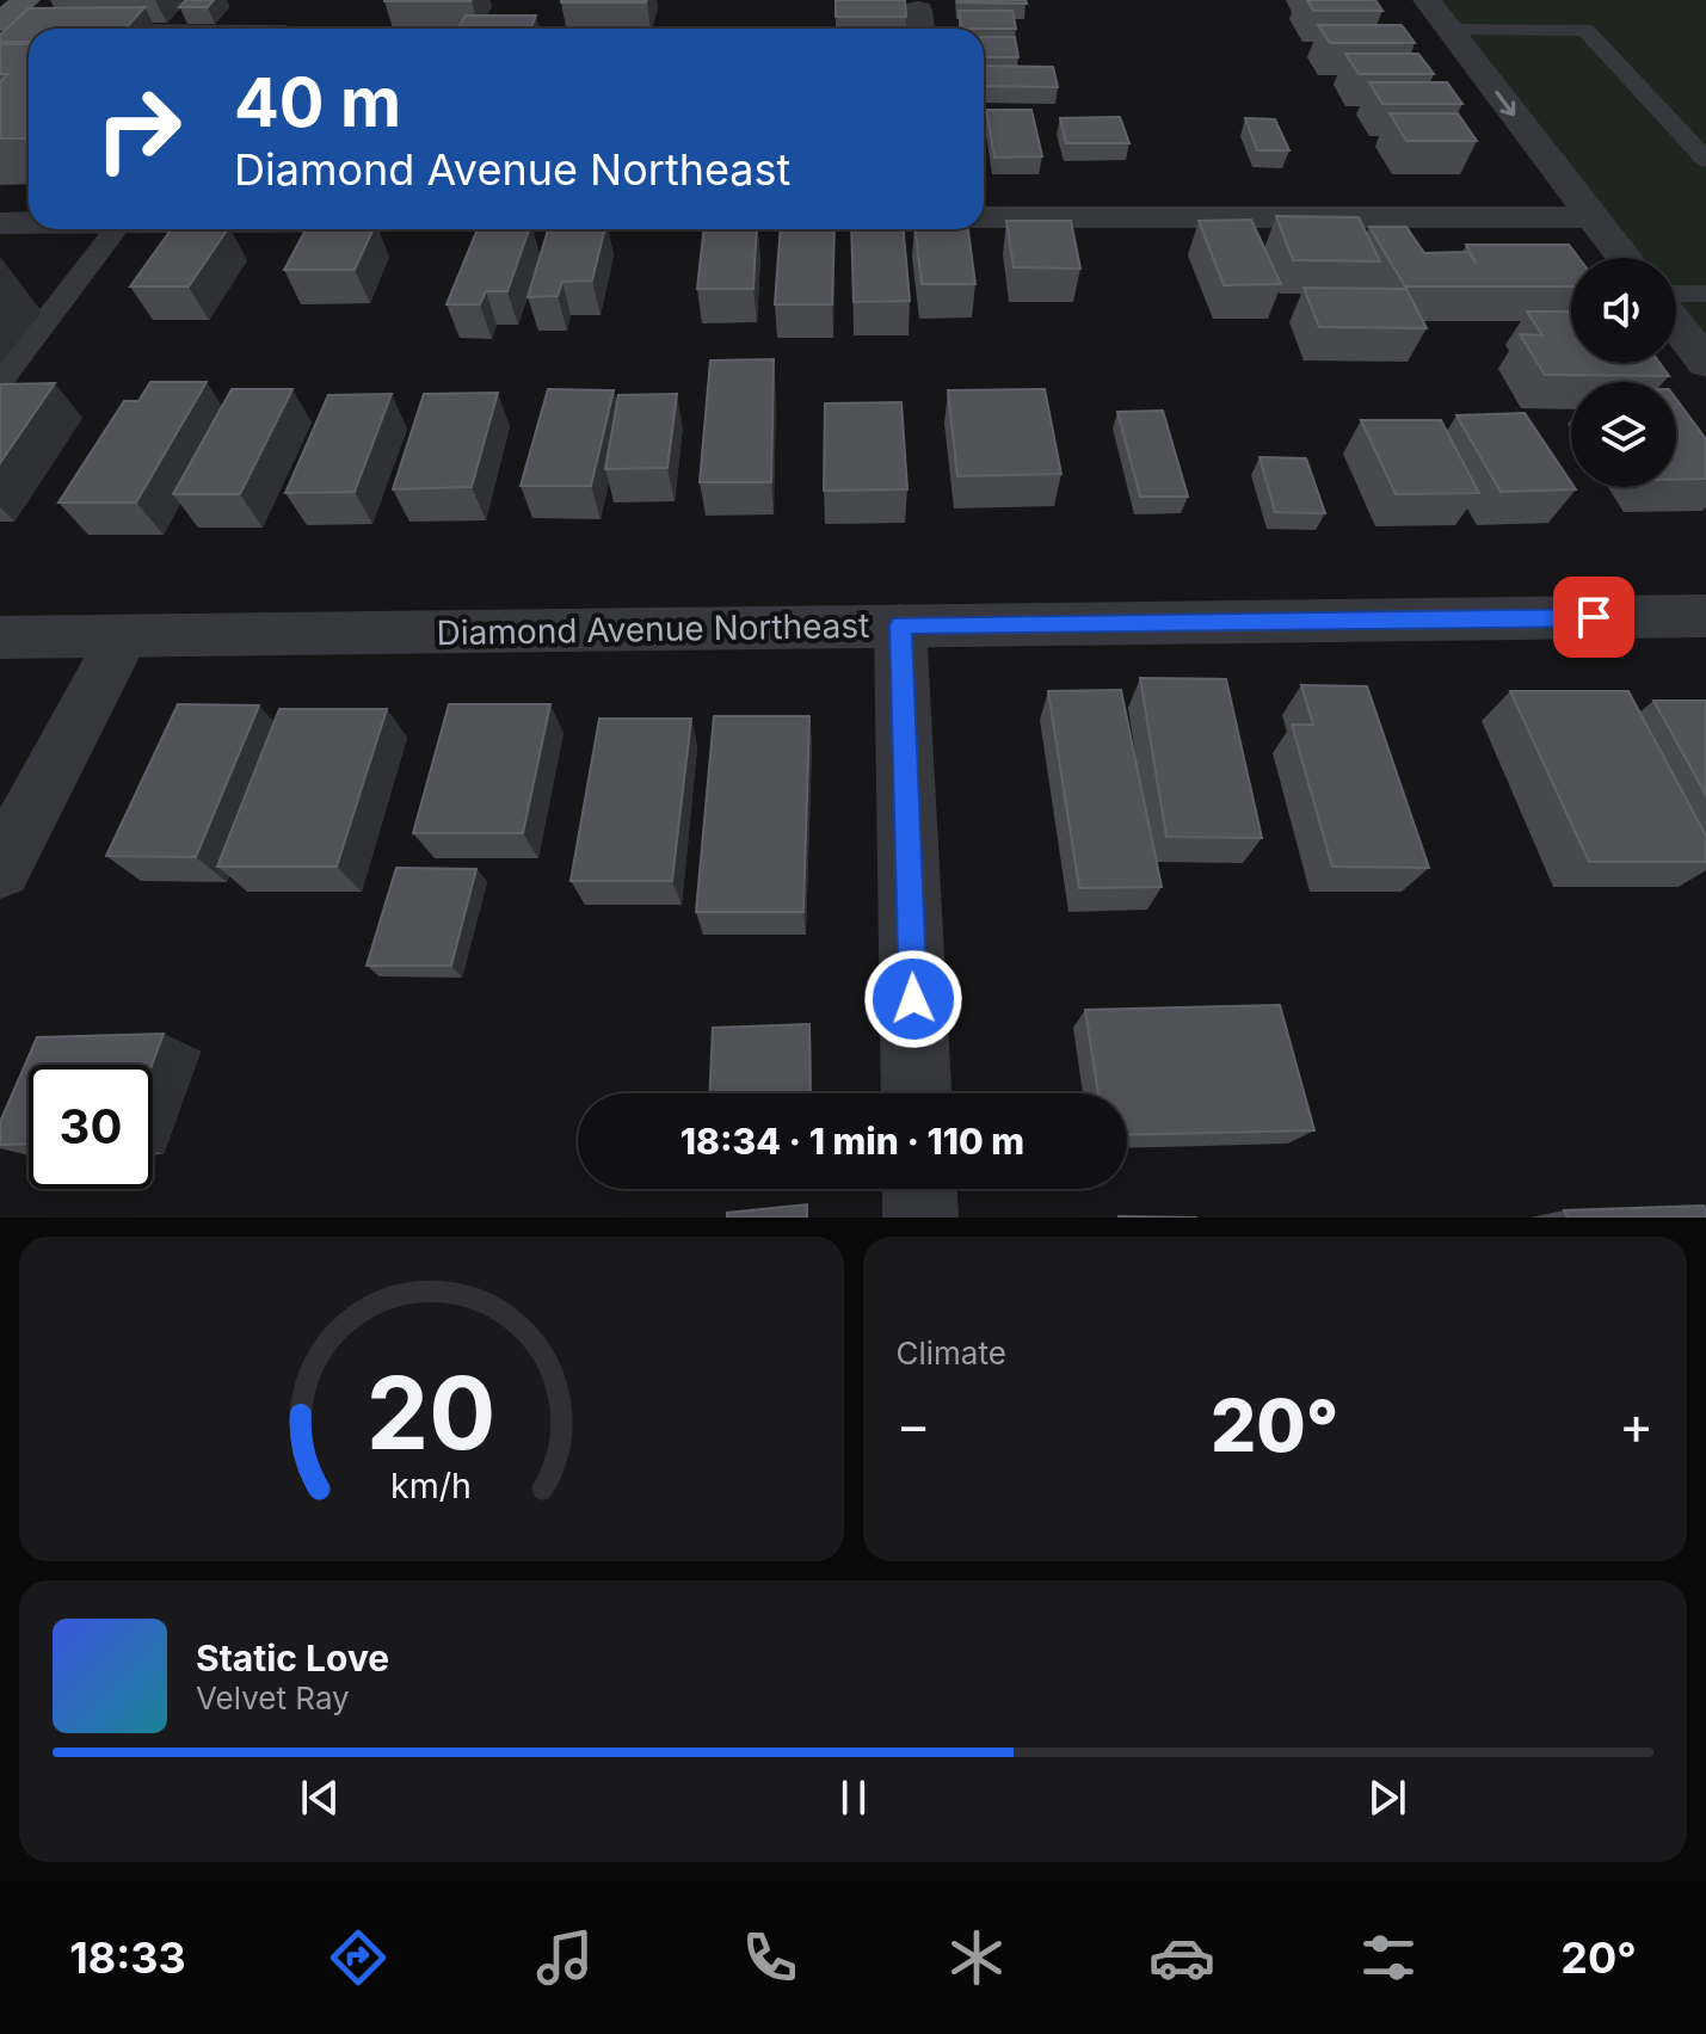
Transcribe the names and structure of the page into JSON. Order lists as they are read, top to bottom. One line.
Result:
{"streets":{"street":["Diamond Avenue Northeast"]},"page":{"turn":["40 m","Diamond Avenue Northeast"],"limit":"30","trip":"18:34 · 1 min · 110 m","tile":"Climate","heat":["−","20°","+"],"song":["Static Love","Velvet Ray"],"tabs":["18:33","20°"],"gauge":["20","km/h"]}}
